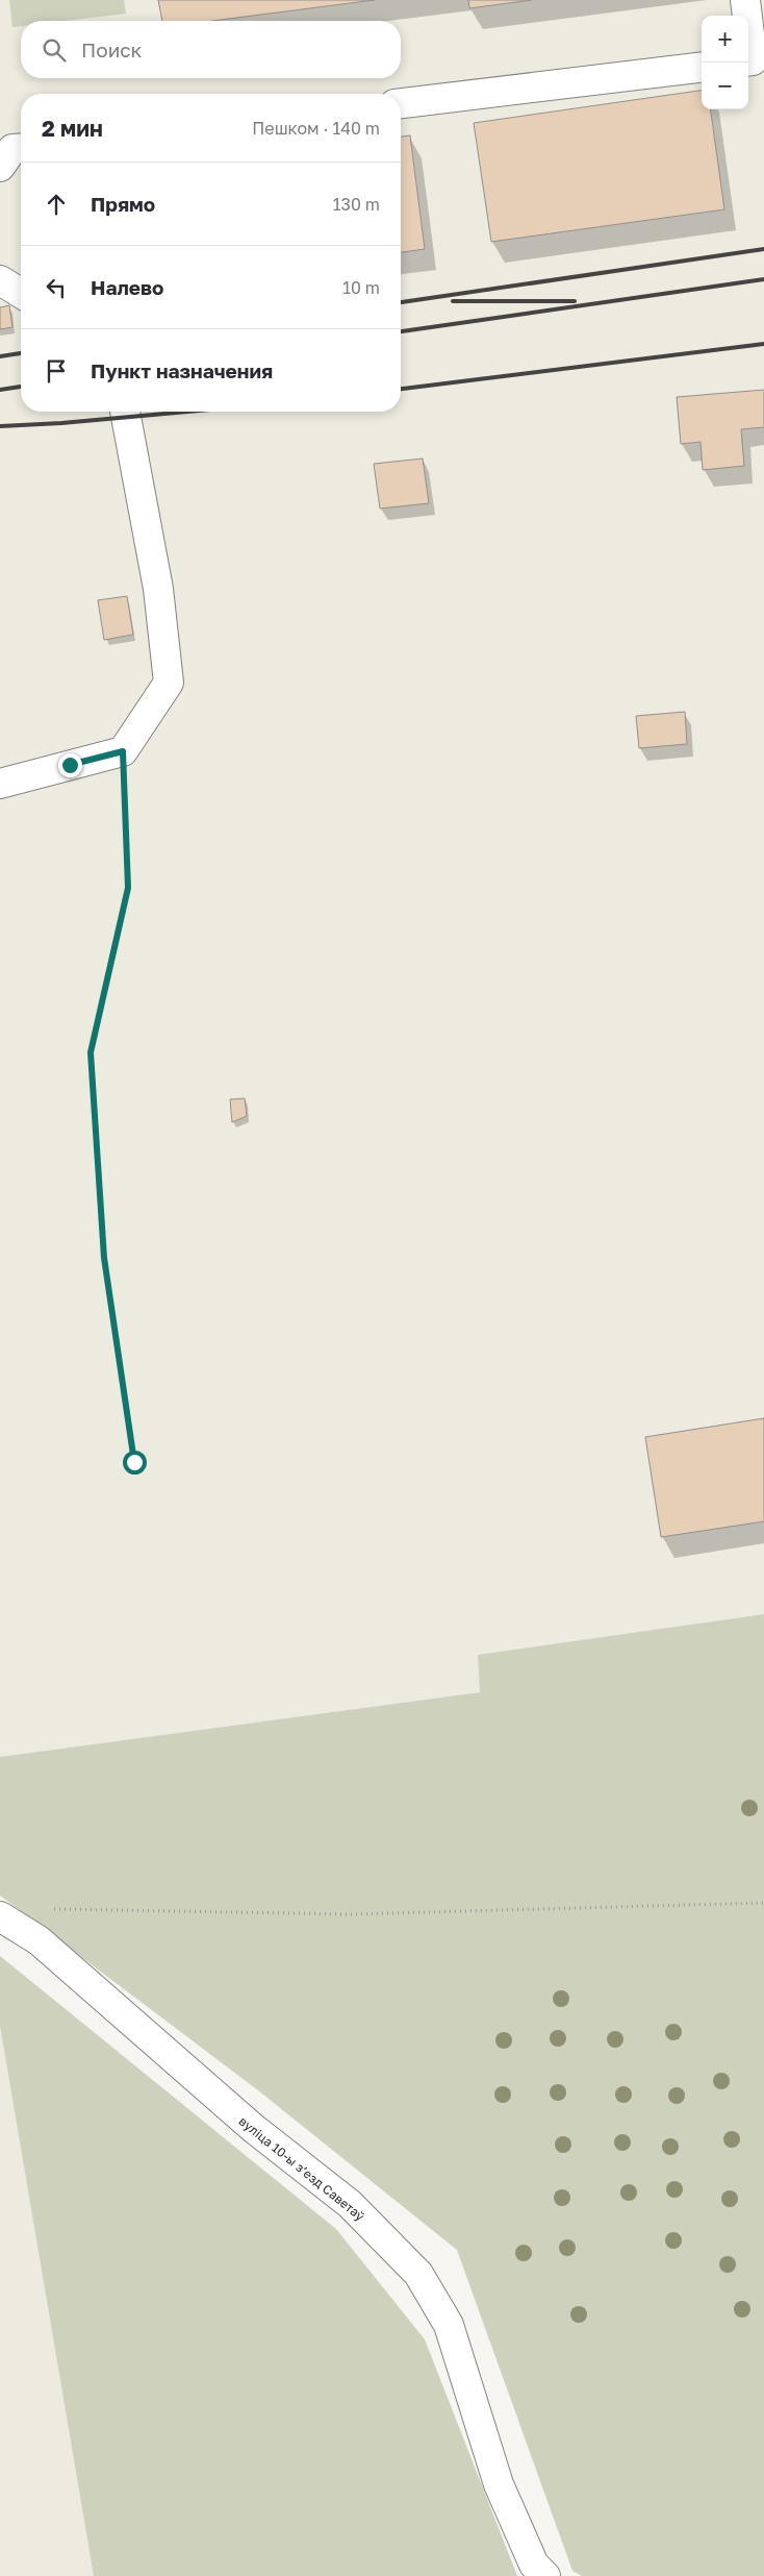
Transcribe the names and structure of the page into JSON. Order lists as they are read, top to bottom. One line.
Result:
{"streets":{"street":["вуліца 10-ы зʼезд Саветаў"]},"page":{"map_buttons":["+","−"],"search":"Поиск","heading":["2 мин","Пешком · 140 m"],"list":[["Прямо","130 m"],["Налево","10 m"],"Пункт назначения"]}}
